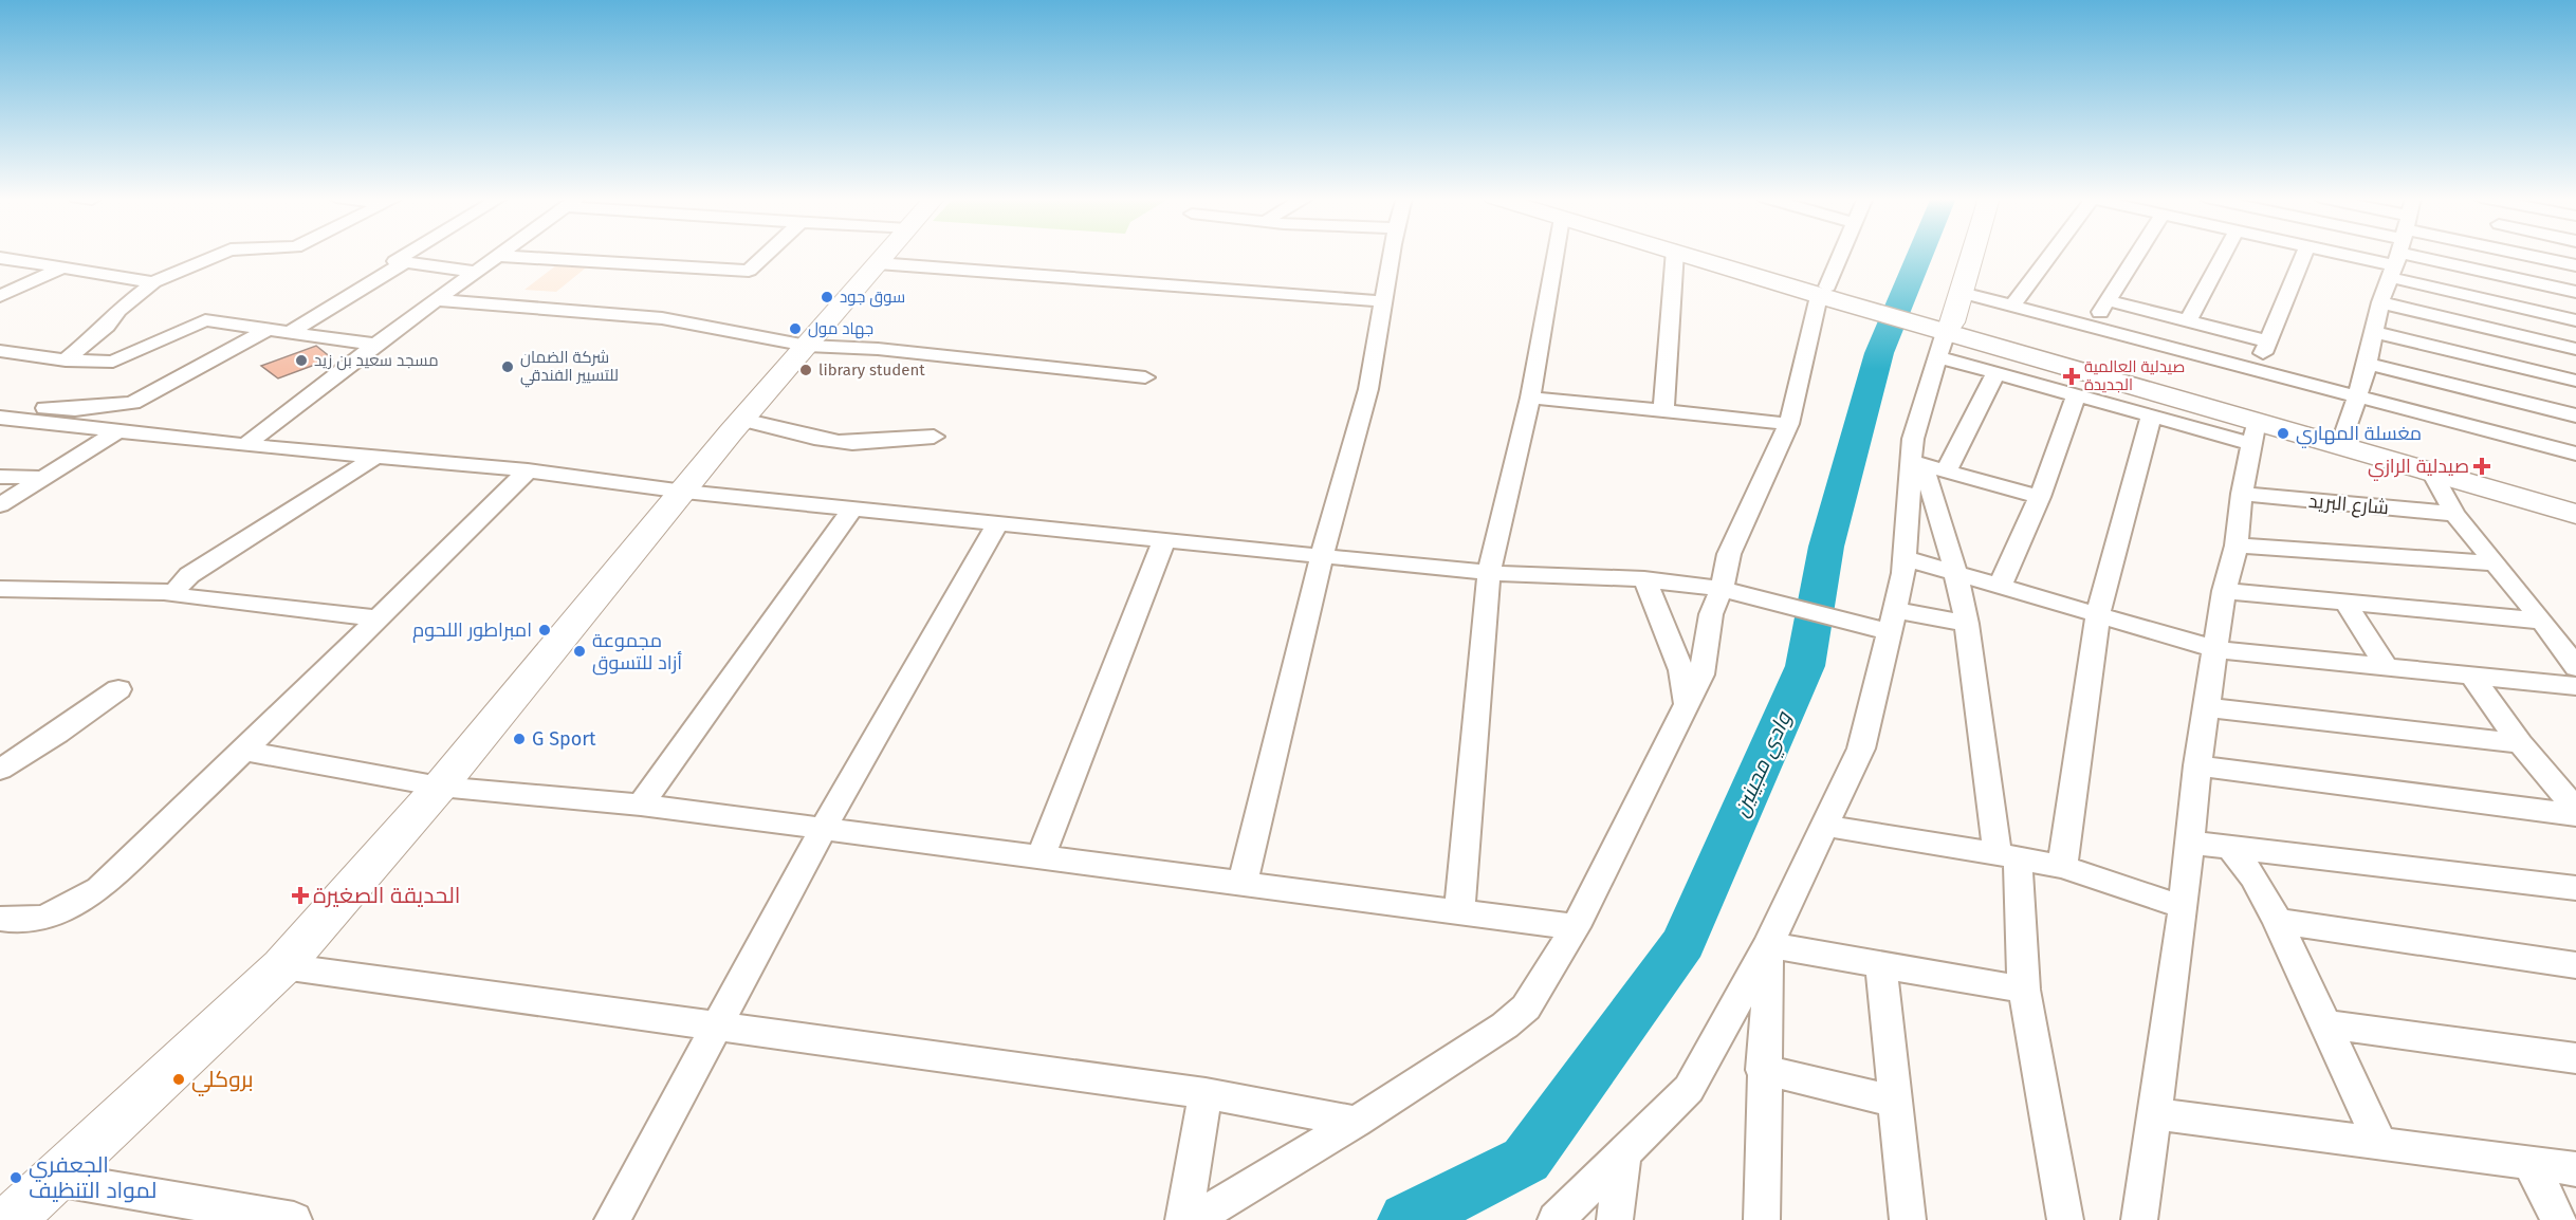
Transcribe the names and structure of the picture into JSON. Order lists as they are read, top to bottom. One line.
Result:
{"streets":{"street":["شارع البريد"]},"water":["وادي مجينين"],"places":{"other":["سوق جود","جهاد مول","مسجد سعيد بن زيد","شركة الضمان للتسيير الفندقي","library student","مغسلة المهاري","امبراطور اللحوم","مجموعة أزاد للتسوق","G Sport","بروكلي","الجعفري لمواد التنظيف"],"health":["صيدلية العالمية الجديدة","صيدلية الرازي","الحديقة الصغيرة"]}}
